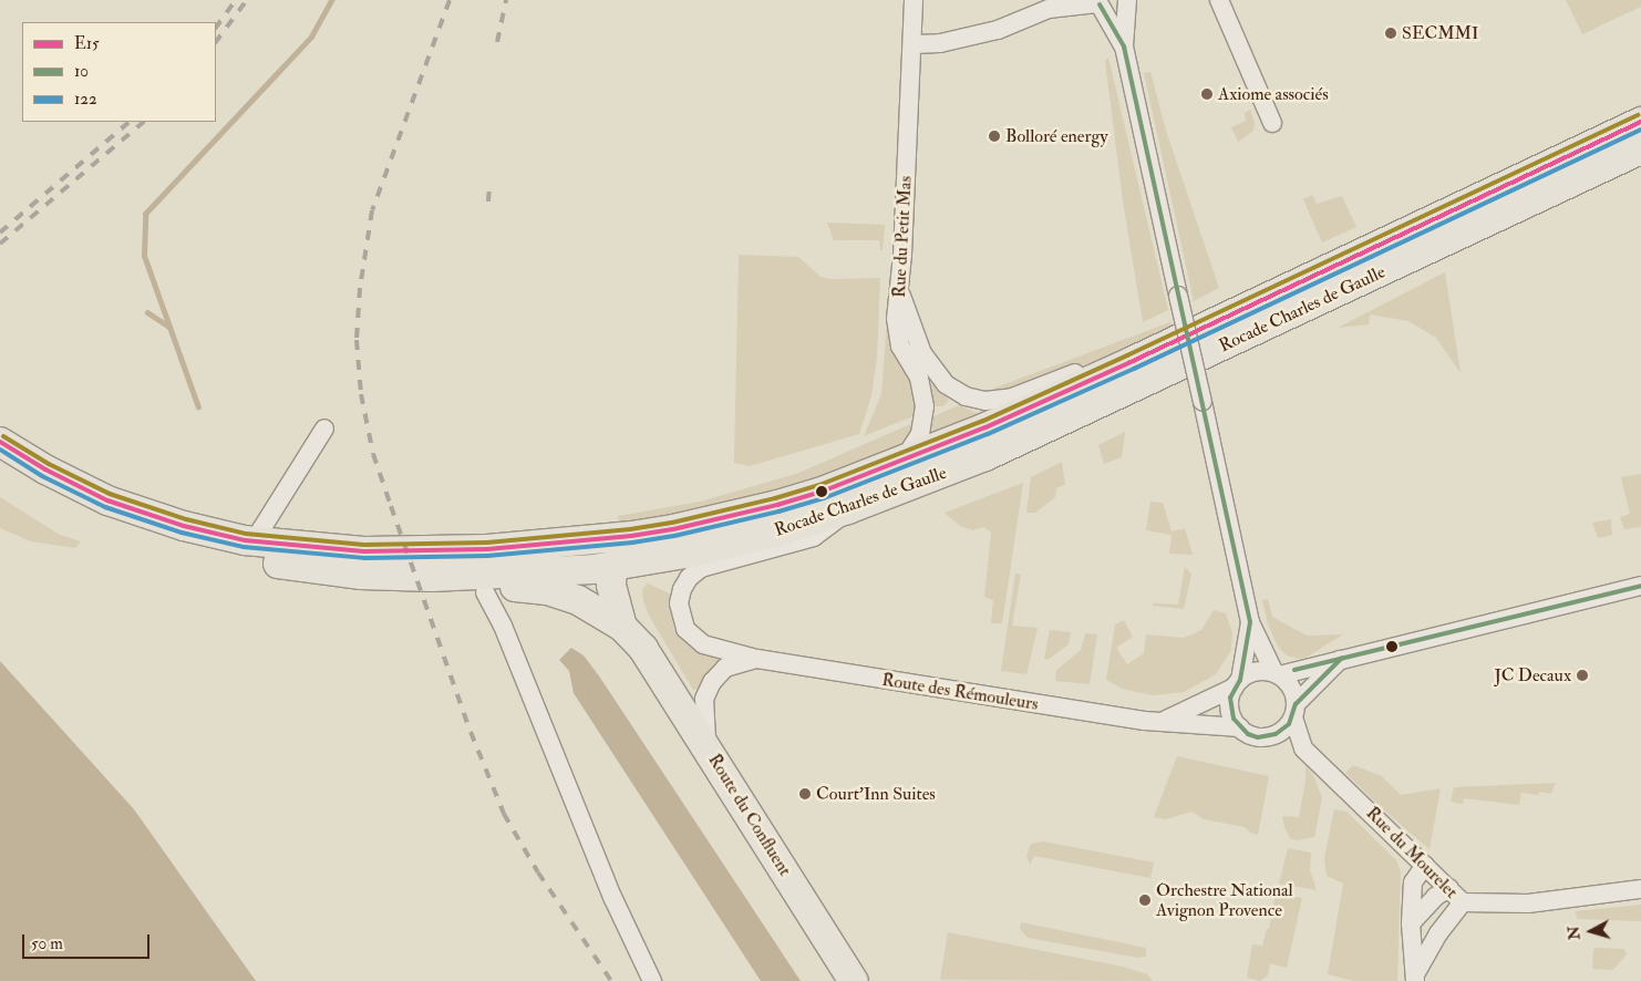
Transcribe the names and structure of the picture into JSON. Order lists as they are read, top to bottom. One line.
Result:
{"streets":{"main road":["Rocade Charles de Gaulle","Route du Confluent"],"street":["Rue du Petit Mas","Route des Rémouleurs","Rue du Mourelet"]},"crossings":[["Rue du Petit Mas","Rocade Charles de Gaulle"],["Rocade Charles de Gaulle","Route des Rémouleurs"],["Route des Rémouleurs","Rue du Mourelet"]],"places":["SECMMI","Axiome associés","Bolloré energy","JC Decaux","Court'Inn Suites","Orchestre National Avignon Provence"],"lines":["transit line 10","transit line E15","transit line 122"],"legend":["E15","10","122"],"scale_bar":"50 m","north":"left"}
